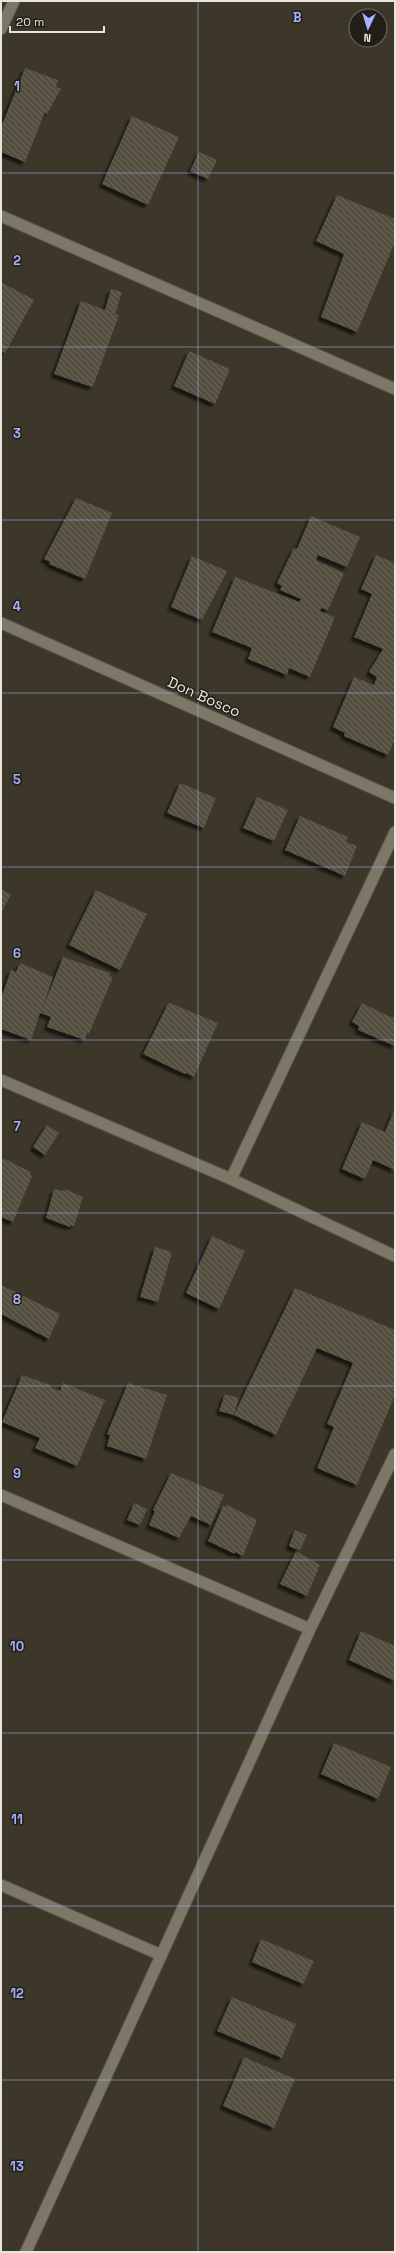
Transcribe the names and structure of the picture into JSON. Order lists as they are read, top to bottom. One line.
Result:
{"streets":{"street":["Don Bosco"]},"scale_bar":"20 m","north":"bottom","grid":{"columns":["B"],"rows":["1","2","3","4","5","6","7","8","9","10","11","12","13"]}}
